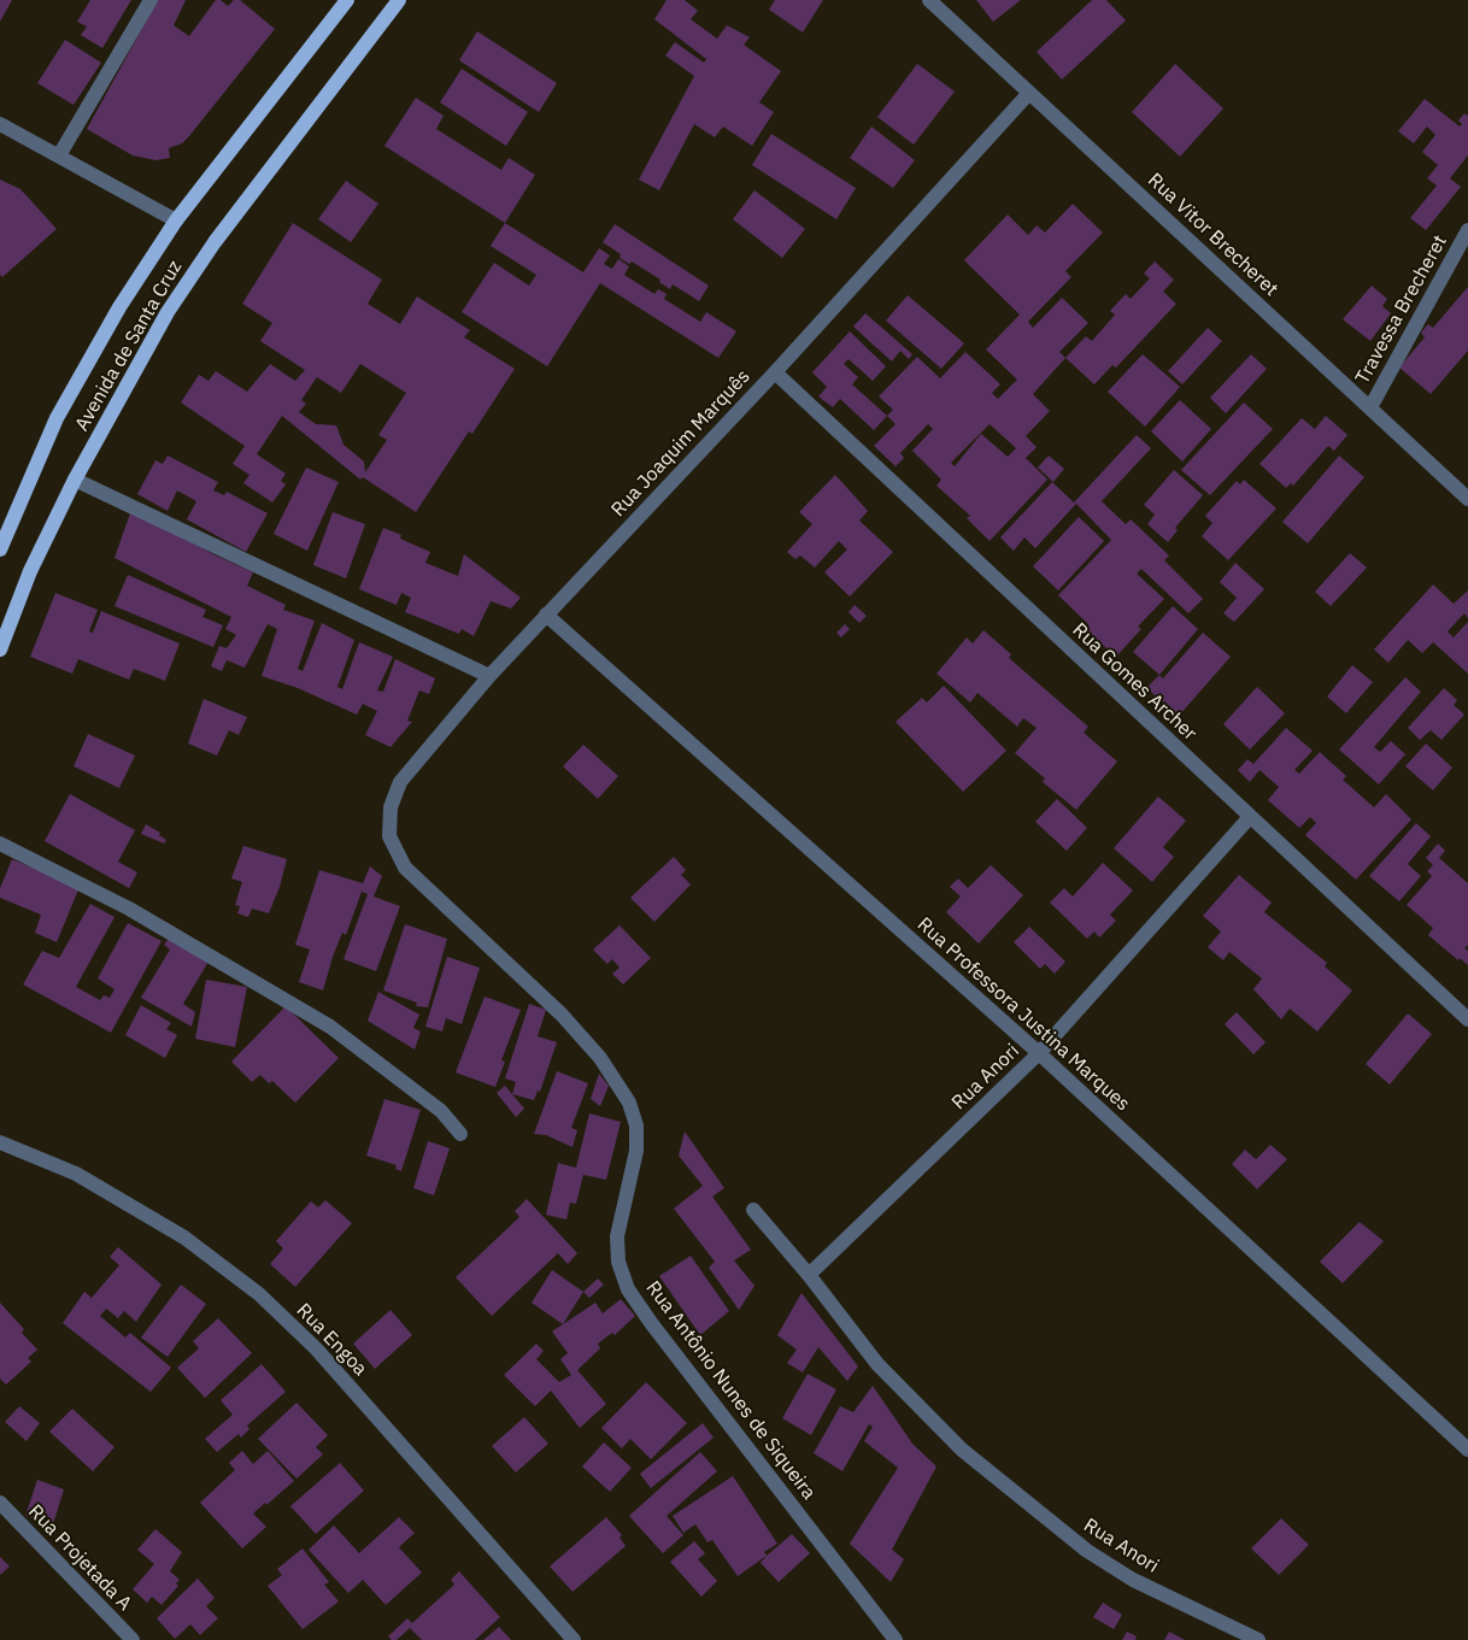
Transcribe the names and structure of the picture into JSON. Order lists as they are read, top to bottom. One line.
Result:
{"streets":{"main road":["Avenida de Santa Cruz"],"street":["Rua Vitor Brecheret","Travessa Brecheret","Rua Joaquim Marquês","Rua Gomes Archer","Rua Professora Justina Marques","Rua Anori","Rua Engoa","Rua Antônio Nunes de Siqueira","Rua Projetada A"]},"crossings":[["Rua Vitor Brecheret","Travessa Brecheret"],["Rua Vitor Brecheret","Rua Joaquim Marquês"],["Rua Joaquim Marquês","Rua Gomes Archer"],["Rua Joaquim Marquês","Rua Professora Justina Marques"],["Rua Joaquim Marquês","Rua Antônio Nunes de Siqueira"],["Rua Gomes Archer","Rua Anori"],["Rua Professora Justina Marques","Rua Anori"]]}
